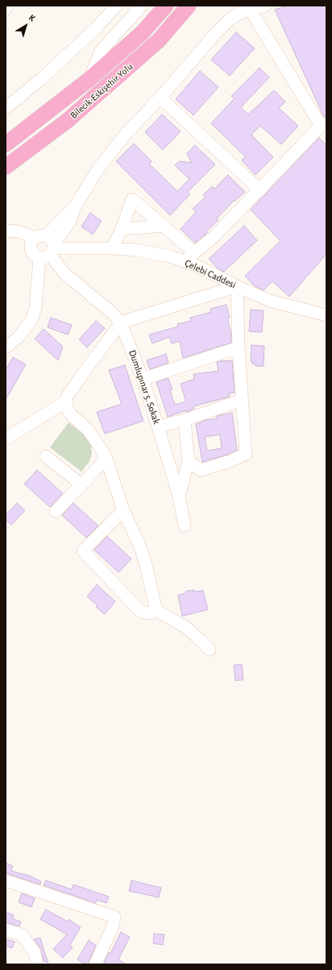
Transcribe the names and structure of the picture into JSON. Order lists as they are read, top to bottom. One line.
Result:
{"streets":{"main road":["Bilecik-Eskişehir Yolu"],"street":["Çelebi Caddesi","Dumlupınar 5. Sokak"]},"crossings":[["Çelebi Caddesi","Dumlupınar 5. Sokak"]],"north":"top right"}
